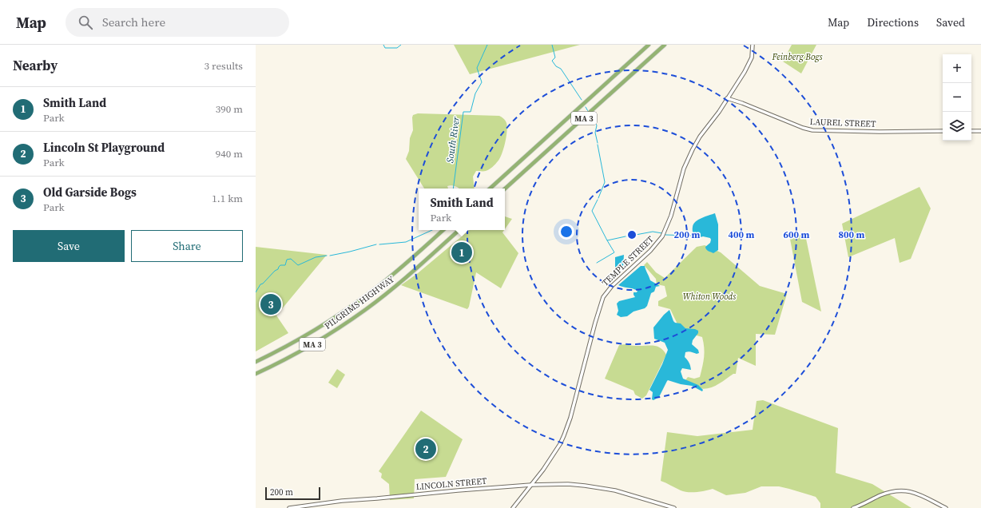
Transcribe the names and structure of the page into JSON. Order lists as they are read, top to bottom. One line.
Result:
{"streets":{"highway":["MA 3","PILGRIMS HIGHWAY"],"main road":["LAUREL STREET","TEMPLE STREET","LINCOLN STREET"]},"crossings":[["LAUREL STREET","TEMPLE STREET"],["TEMPLE STREET","LINCOLN STREET"]],"water":["South River"],"parks":["Feinberg Bogs","Whiton Woods"],"scale_bar":"200 m","page":{"header":"Map","search":"Search here","nav":["Map","Directions","Saved"],"heading":["Nearby","3 results"],"map_buttons":["+","−"],"list":[{"mark":"1","name":"Smith Land","note":"Park","value":"390 m"},{"mark":"2","name":"Lincoln St Playground","note":"Park","value":"940 m"},{"mark":"3","name":"Old Garside Bogs","note":"Park","value":"1.1 km"}],"popup":["Smith Land","Park"],"buttons":["Save","Share"],"pins":["1","3","2"],"scale":"200 m"},"rings":["200 m","400 m","600 m","800 m"]}
